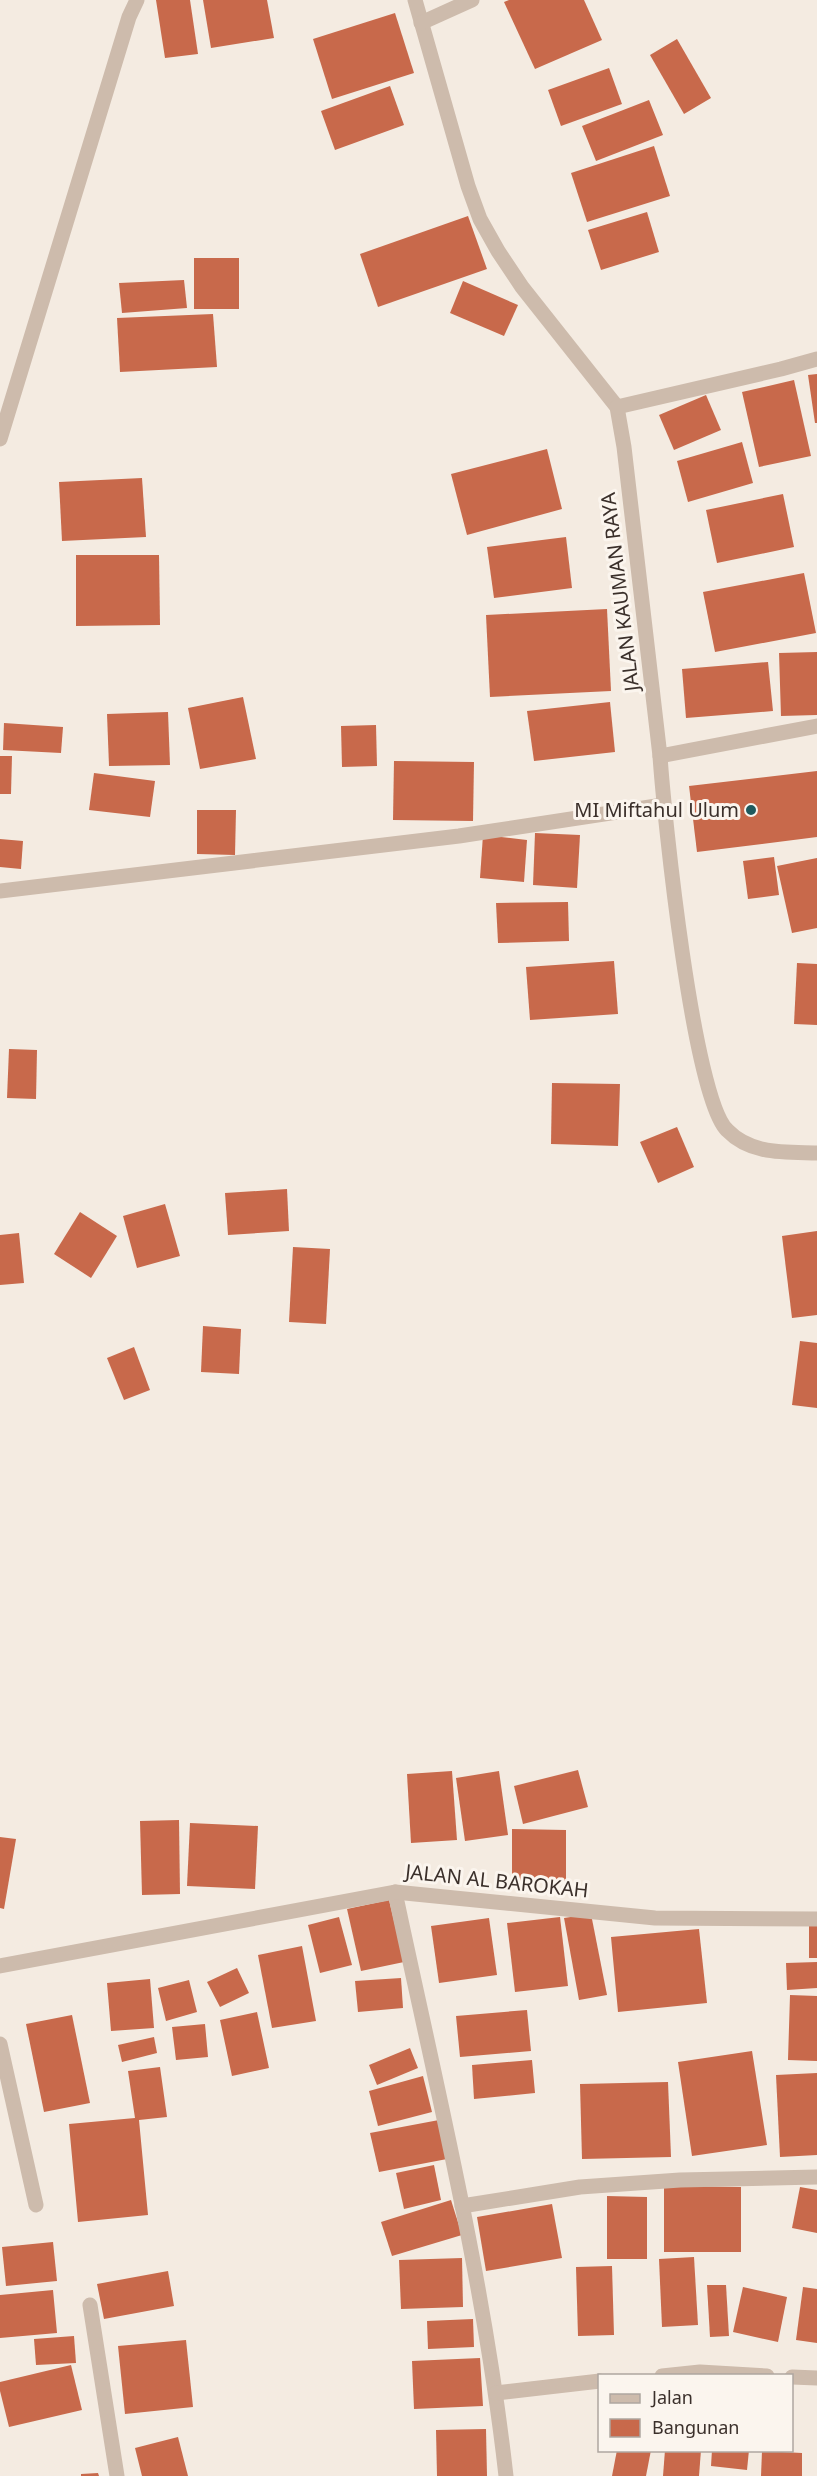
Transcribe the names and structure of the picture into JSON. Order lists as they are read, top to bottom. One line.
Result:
{"streets":{"street":["JALAN KAUMAN RAYA","JALAN AL BAROKAH"]},"places":["MI Miftahul Ulum"],"legend":["Jalan","Bangunan"]}
